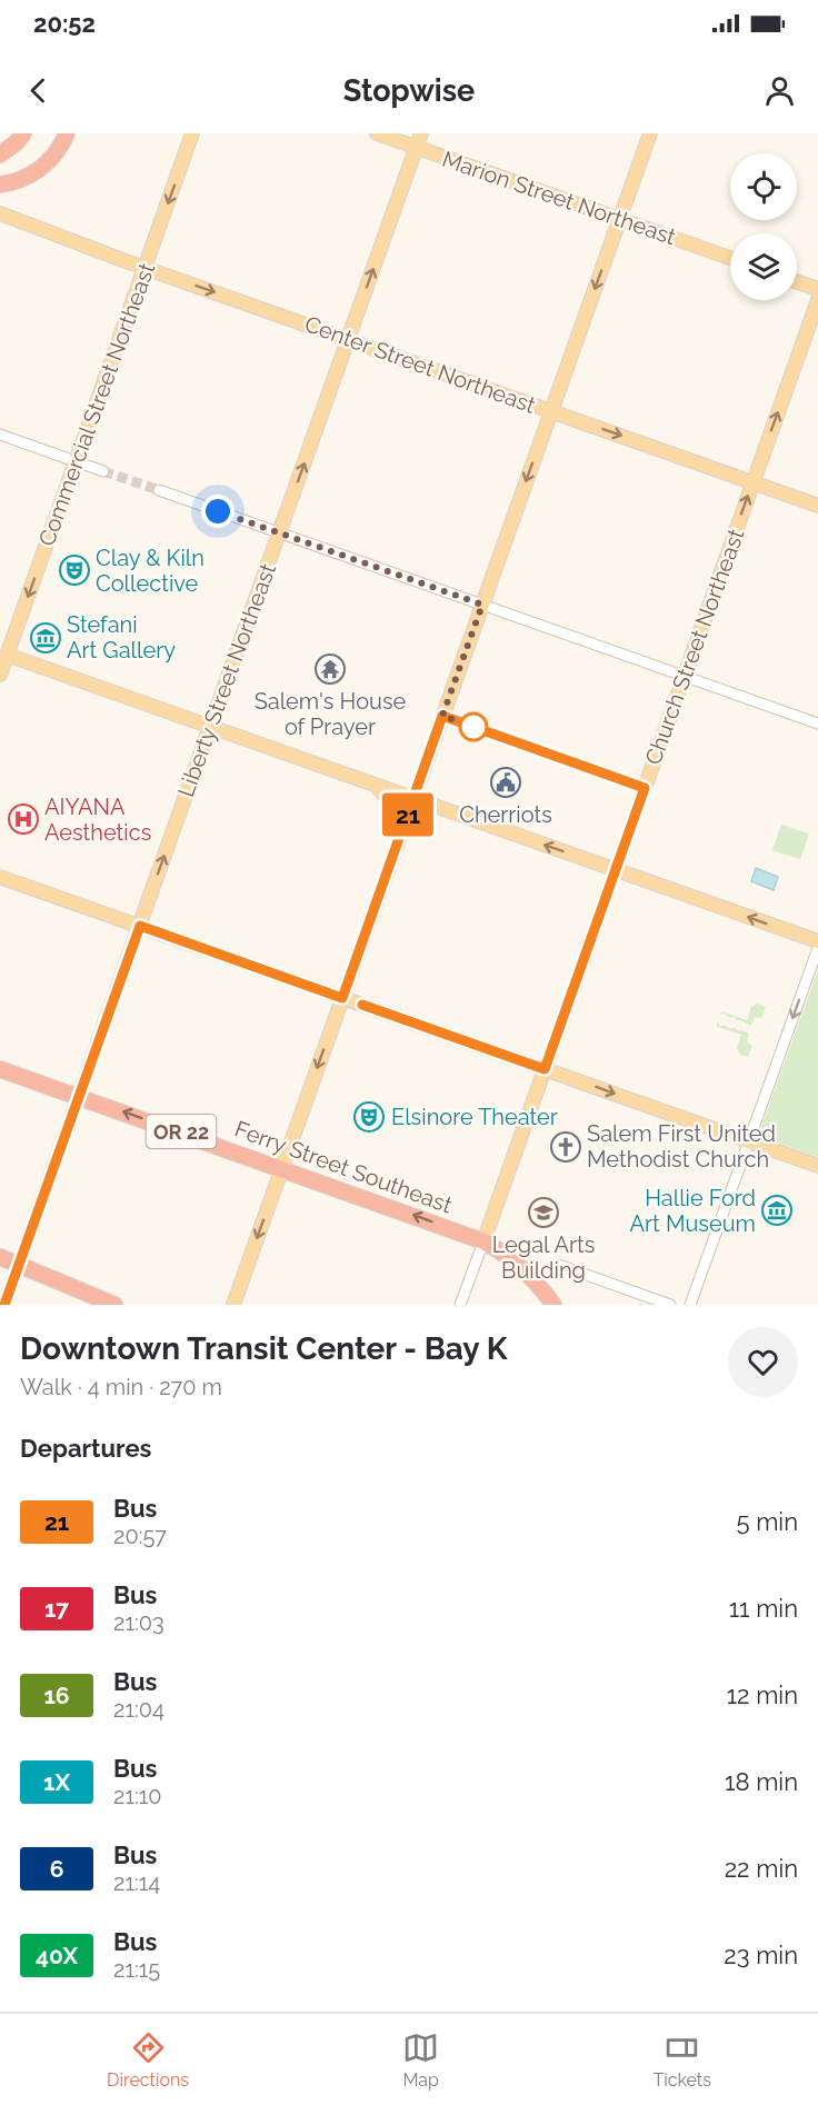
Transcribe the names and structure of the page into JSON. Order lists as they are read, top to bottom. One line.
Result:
{"streets":{"highway":["OR 22","Ferry Street Southeast"],"main road":["Marion Street Northeast","Center Street Northeast","Commercial Street Northeast","Church Street Northeast","Liberty Street Northeast"]},"crossings":[["Marion Street Northeast","Liberty Street Northeast"],["Center Street Northeast","Commercial Street Northeast"],["Center Street Northeast","Church Street Northeast"],["Center Street Northeast","Liberty Street Northeast"],["Church Street Northeast","OR 22"],["Church Street Northeast","Ferry Street Southeast"],["Liberty Street Northeast","Ferry Street Southeast"],["OR 22","Ferry Street Southeast"]],"one_way":["Center Street Northeast","Commercial Street Northeast","Church Street Northeast","Liberty Street Northeast","Ferry Street Southeast"],"places":{"theatre":["Clay & Kiln Collective","Elsinore Theater"],"museum":["Stefani Art Gallery","Hallie Ford Art Museum"],"temple":["Salem's House of Prayer"],"public building":["Cherriots"],"hospital":["AIYANA Aesthetics"],"church":["Salem First United Methodist Church"],"school or university":["Legal Arts Building"]},"lines":["bus line 21"],"page":{"status":"20:52","header":"Stopwise","on_map":"21","heading":[["Downtown Transit Center - Bay K","Walk · 4 min · 270 m"],"Departures"],"list":[{"mark":"21","name":"Bus","note":"20:57","value":"5 min"},{"mark":"17","name":"Bus","note":"21:03","value":"11 min"},{"mark":"16","name":"Bus","note":"21:04","value":"12 min"},{"mark":"1X","name":"Bus","note":"21:10","value":"18 min"},{"mark":"6","name":"Bus","note":"21:14","value":"22 min"},{"mark":"40X","name":"Bus","note":"21:15","value":"23 min"}],"tabs":["Directions","Map","Tickets"]}}
